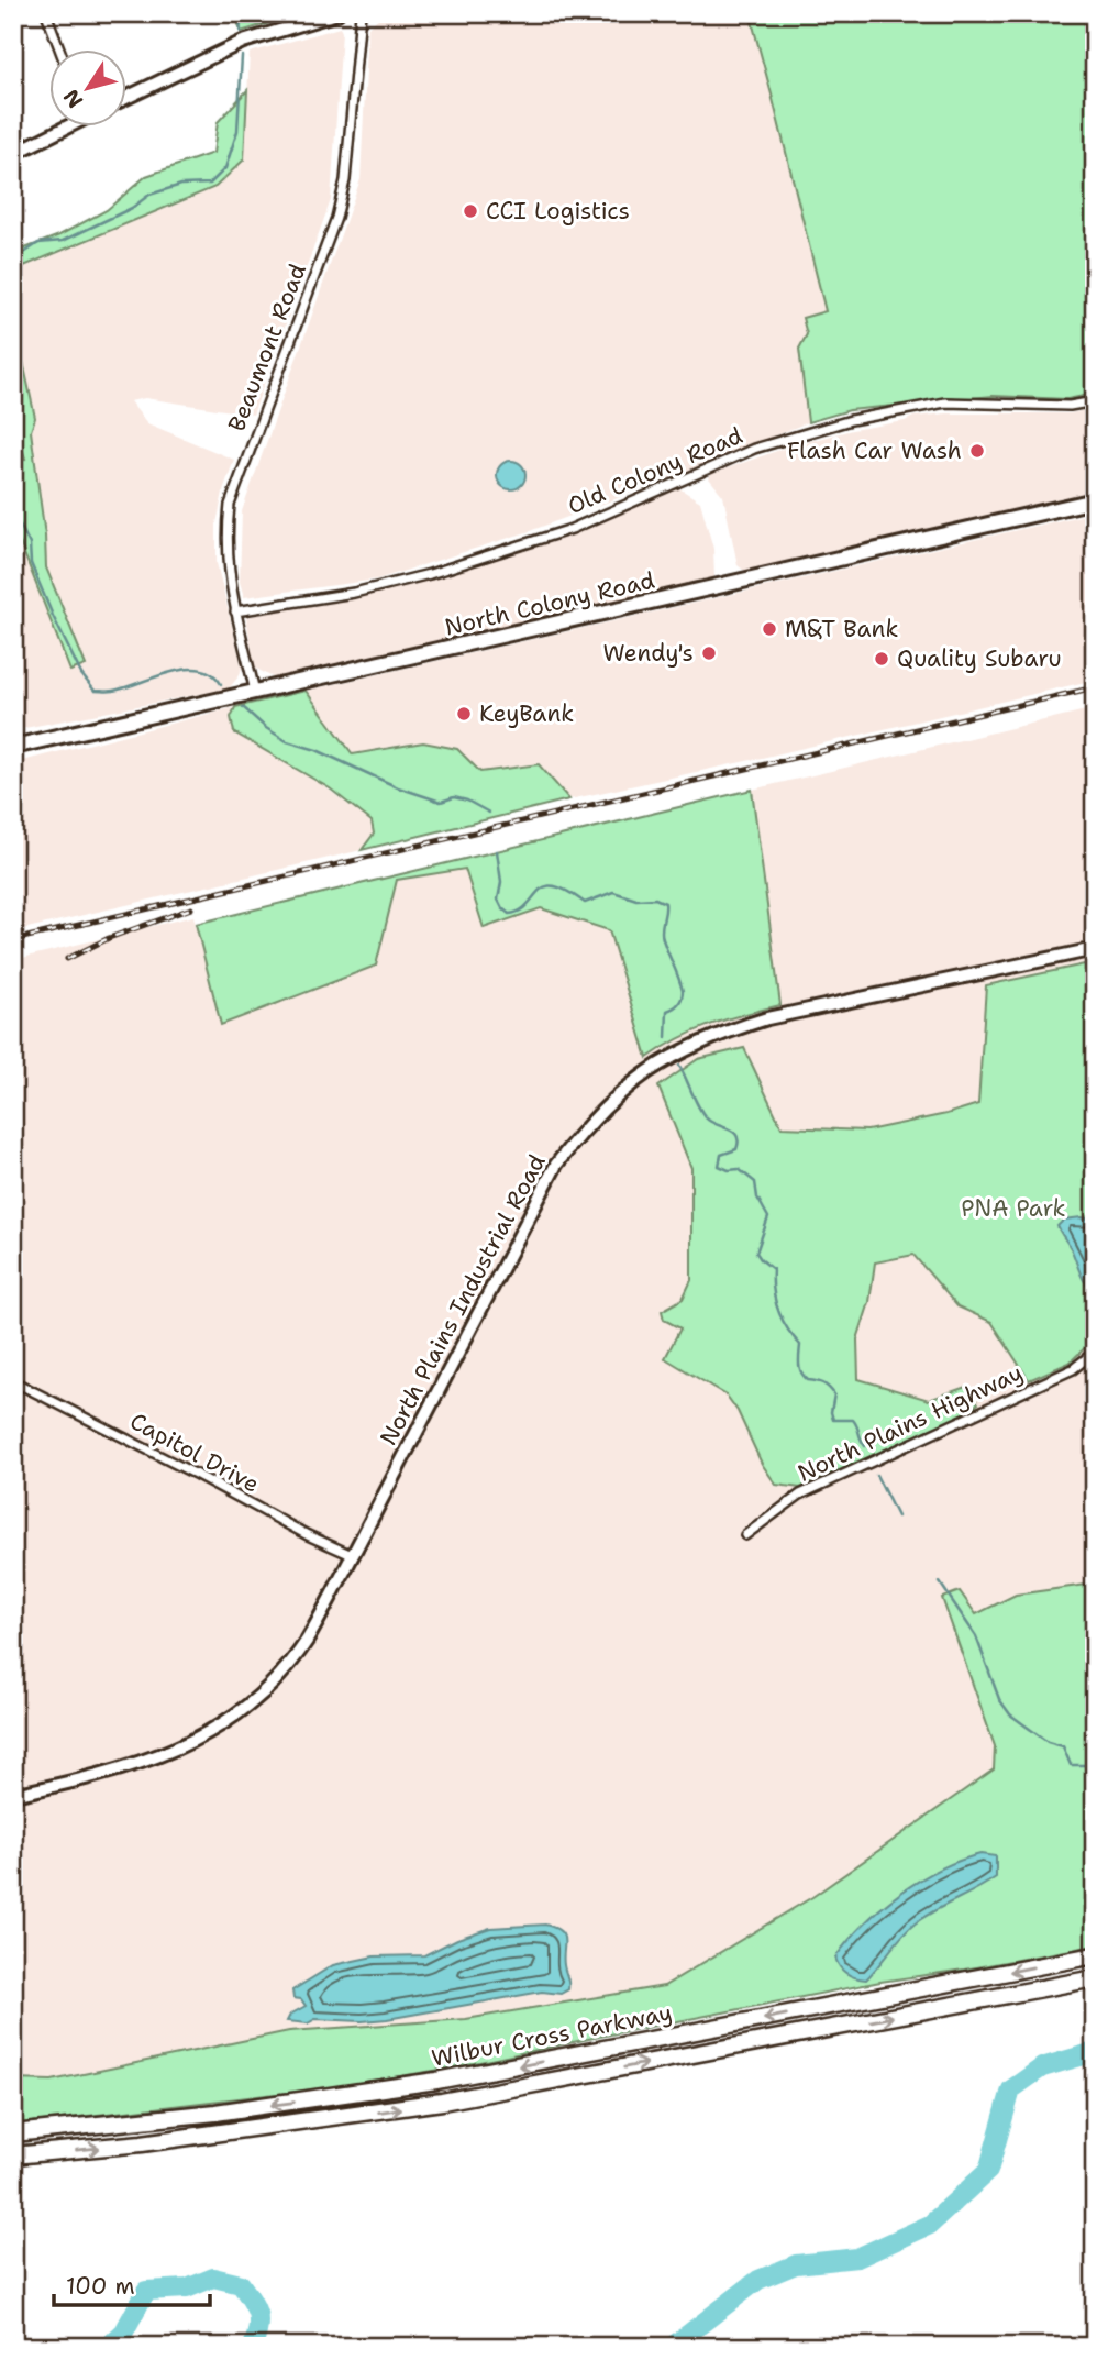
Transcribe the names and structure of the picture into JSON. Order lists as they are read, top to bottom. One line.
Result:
{"streets":{"highway":["Wilbur Cross Parkway"],"main road":["North Colony Road"],"street":["Beaumont Road","Old Colony Road","North Plains Industrial Road","North Plains Highway","Capitol Drive"]},"crossings":[["Beaumont Road","Old Colony Road"],["Beaumont Road","North Colony Road"],["North Plains Industrial Road","Capitol Drive"]],"parks":["PNA Park"],"places":["CCI Logistics","Flash Car Wash","M&T Bank","Wendy's","Quality Subaru","KeyBank"],"scale_bar":"100 m","north":"bottom left"}
